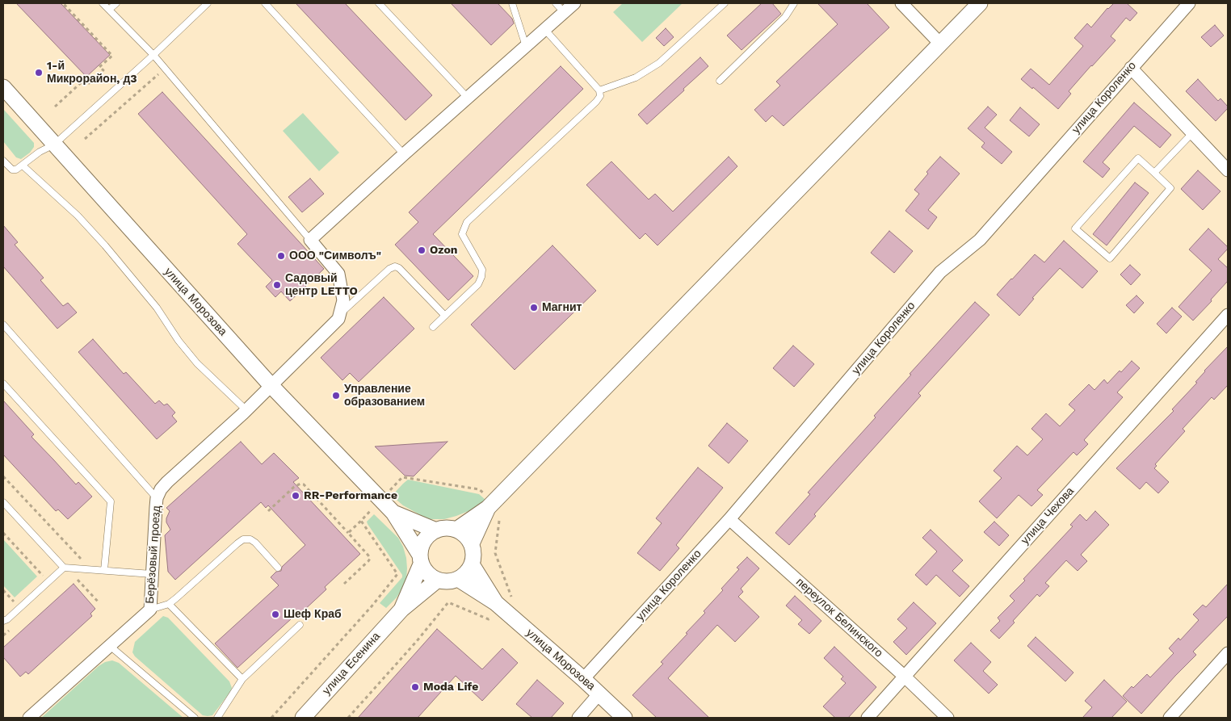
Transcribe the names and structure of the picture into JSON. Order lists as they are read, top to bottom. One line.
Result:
{"streets":{"street":["улица Короленко","улица Морозова","улица Чехова","Берёзовый проезд","переулок Белинского","улица Есенина"]},"crossings":[["улица Короленко","улица Морозова"],["улица Короленко","переулок Белинского"],["улица Морозова","Берёзовый проезд"],["улица Чехова","переулок Белинского"]],"places":["1-й Микрорайон, д3","Ozon","ООО \"Символъ\"","Садовый центр LETTO","Магнит","Управление образованием","RR-Performance","Шеф Краб","Moda Life"]}
